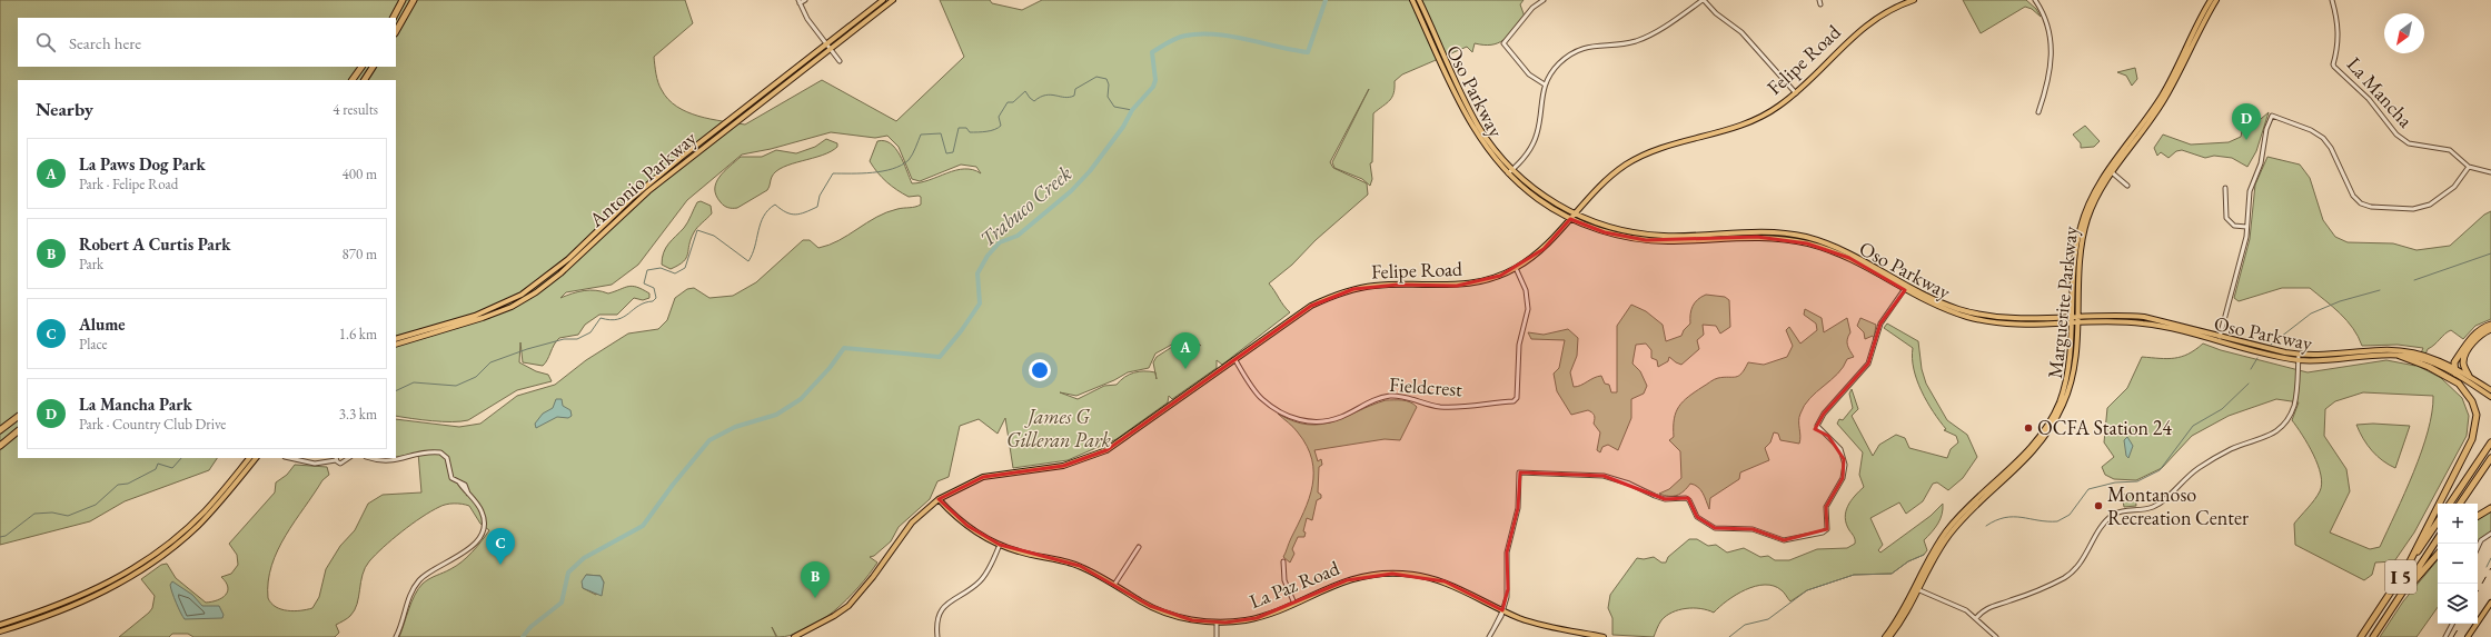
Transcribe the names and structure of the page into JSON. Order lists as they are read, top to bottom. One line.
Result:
{"streets":{"highway":["I 5"],"main road":["Felipe Road","Oso Parkway","Antonio Parkway","Marguerite Parkway","La Paz Road"],"street":["La Mancha","Fieldcrest"]},"crossings":[["Felipe Road","Oso Parkway"],["Felipe Road","Fieldcrest"],["Felipe Road","La Paz Road"],["Oso Parkway","Marguerite Parkway"]],"water":["Trabuco Creek"],"parks":["James G Gilleran Park"],"places":["OCFA Station 24","Montanoso Recreation Center"],"north":"bottom left","page":{"search":"Search here","heading":["Nearby","4 results"],"pins":["D","A","C","B"],"list":[{"mark":"A","name":"La Paws Dog Park","note":"Park · Felipe Road","value":"400 m"},{"mark":"B","name":"Robert A Curtis Park","note":"Park","value":"870 m"},{"mark":"C","name":"Alume","note":"Place","value":"1.6 km"},{"mark":"D","name":"La Mancha Park","note":"Park · Country Club Drive","value":"3.3 km"}],"map_buttons":["+","−"]}}
